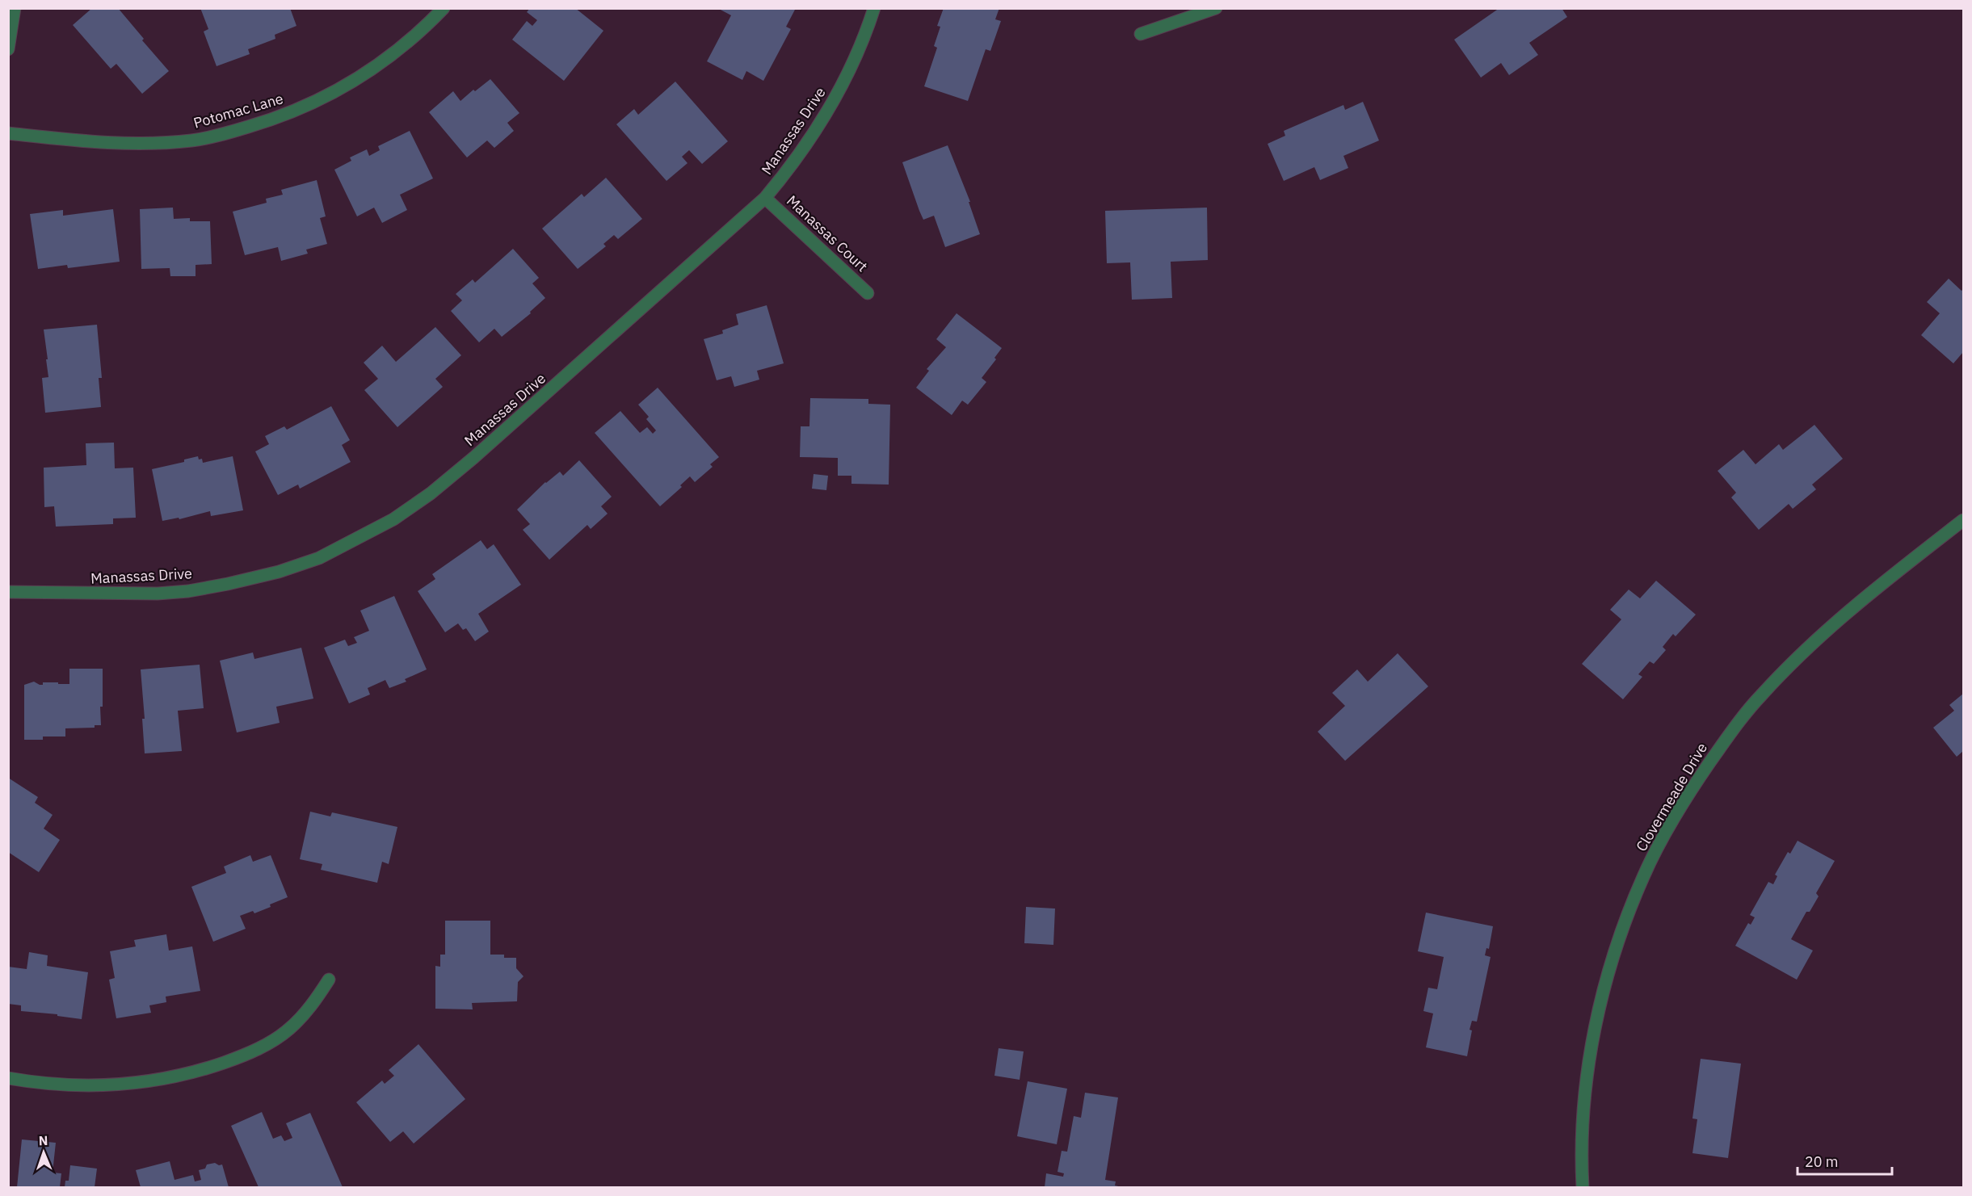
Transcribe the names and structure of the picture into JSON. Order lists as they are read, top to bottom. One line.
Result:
{"streets":{"street":["Potomac Lane","Manassas Drive","Manassas Court","Clovermeade Drive"]},"crossings":[["Manassas Drive","Manassas Court"]],"scale_bar":"20 m","north":"top"}
